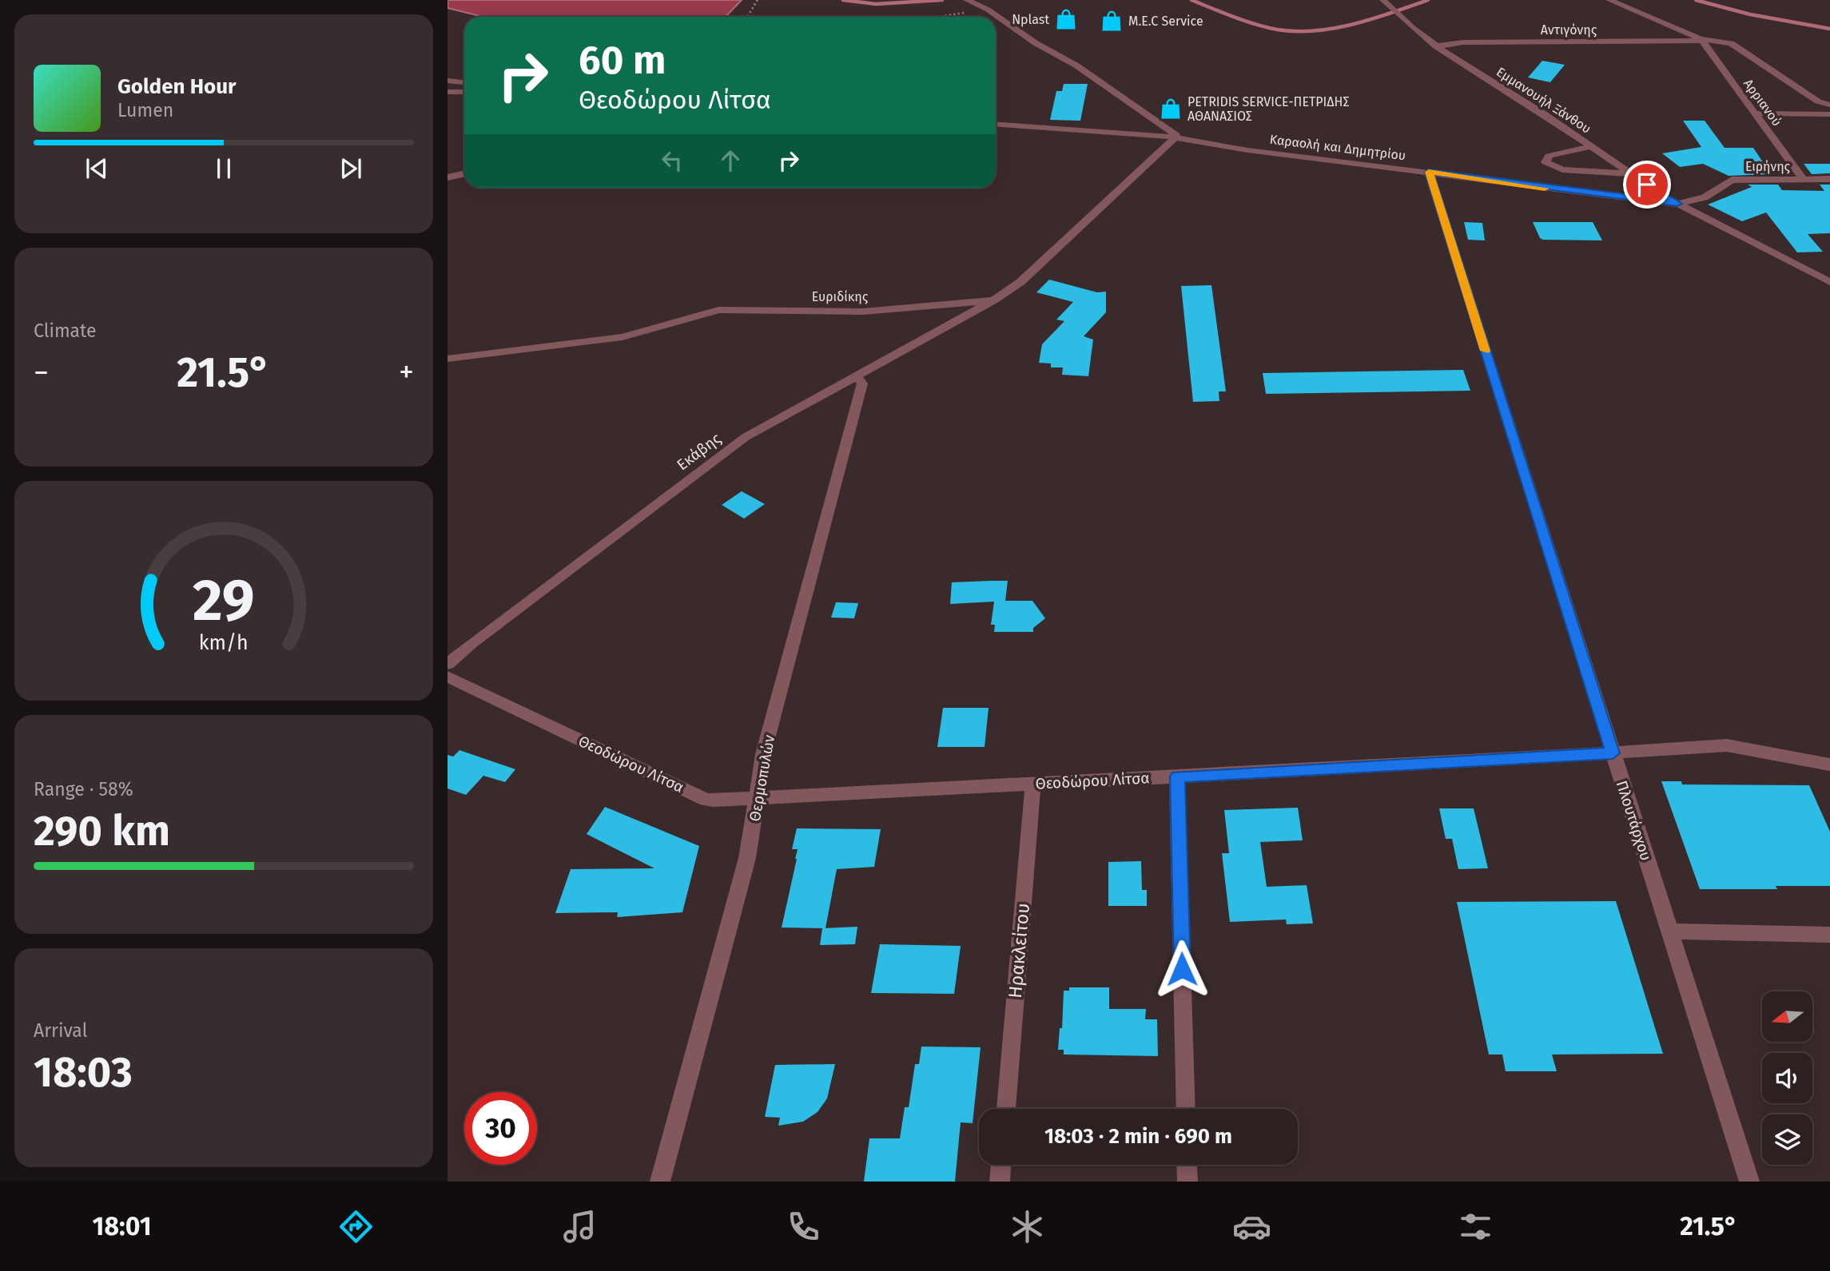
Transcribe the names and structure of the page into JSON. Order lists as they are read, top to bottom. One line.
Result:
{"streets":{"street":["Αντιγόνης","Εμμανουήλ Ξάνθου","Αρριανού","Καραολή και Δημητρίου","Ειρήνης","Ευριδίκης","Εκάβης","Θεοδώρου Λίτσα","Θερμοπυλών","Πλουτάρχου","Ηρακλείτου"]},"crossings":[["Αντιγόνης","Εμμανουήλ Ξάνθου"],["Αντιγόνης","Αρριανού"],["Εμμανουήλ Ξάνθου","Καραολή και Δημητρίου"],["Εμμανουήλ Ξάνθου","Ειρήνης"],["Αρριανού","Ειρήνης"],["Καραολή και Δημητρίου","Ειρήνης"],["Καραολή και Δημητρίου","Ευριδίκης"],["Καραολή και Δημητρίου","Πλουτάρχου"],["Ευριδίκης","Εκάβης"],["Εκάβης","Θερμοπυλών"],["Θεοδώρου Λίτσα","Θερμοπυλών"],["Θεοδώρου Λίτσα","Πλουτάρχου"],["Θεοδώρου Λίτσα","Ηρακλείτου"]],"places":{"shop":["Nplast","M.E.C Service","PETRIDIS SERVICE-ΠΕΤΡΙΔΗΣ ΑΘΑΝΑΣΙΟΣ"]},"north":"left","page":{"turn":["60 m","Θεοδώρου Λίτσα"],"song":["Golden Hour","Lumen"],"tile":["Climate",["Range · 58%","290 km"],["Arrival","18:03"]],"heat":["−","21.5°","+"],"limit":"30","trip":"18:03 · 2 min · 690 m","tabs":["18:01","21.5°"],"gauge":["29","km/h"]}}
